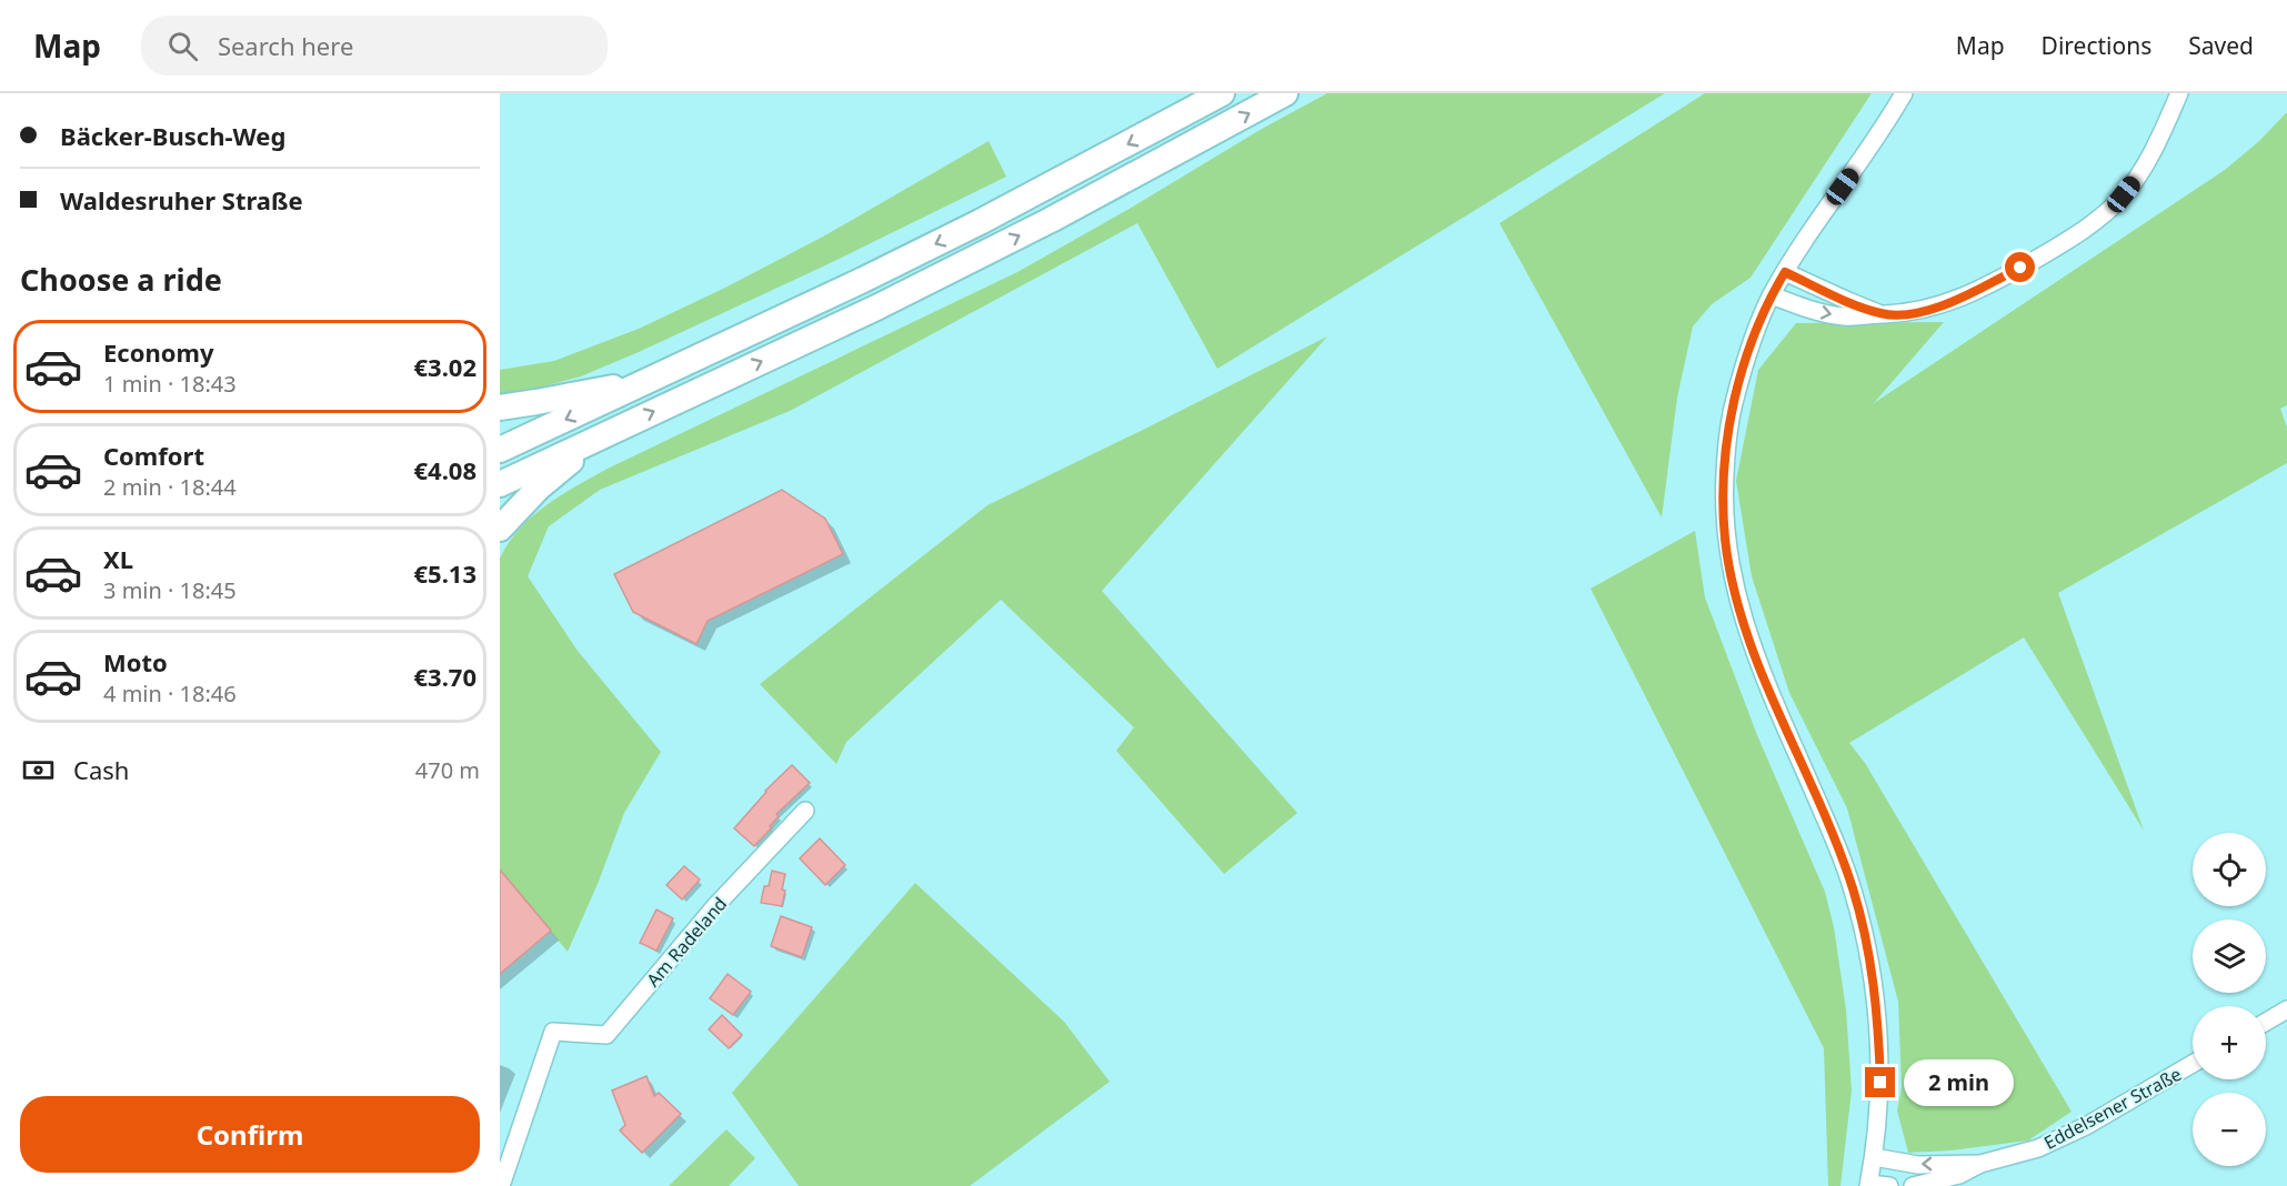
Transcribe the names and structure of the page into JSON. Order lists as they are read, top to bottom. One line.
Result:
{"streets":{"street":["Am Radeland","Eddelsener Straße"]},"page":{"header":"Map","search":"Search here","nav":["Map","Directions","Saved"],"banner":["Bäcker-Busch-Weg","Waldesruher Straße"],"heading":"Choose a ride","list":[{"name":"Economy","note":"1 min · 18:43","value":"€3.02"},{"name":"Comfort","note":"2 min · 18:44","value":"€4.08"},{"name":"XL","note":"3 min · 18:45","value":"€5.13"},{"name":"Moto","note":"4 min · 18:46","value":"€3.70"}],"pay":["Cash","470 m"],"map_buttons":["+","−"],"bubble":"2 min","buttons":"Confirm"}}
